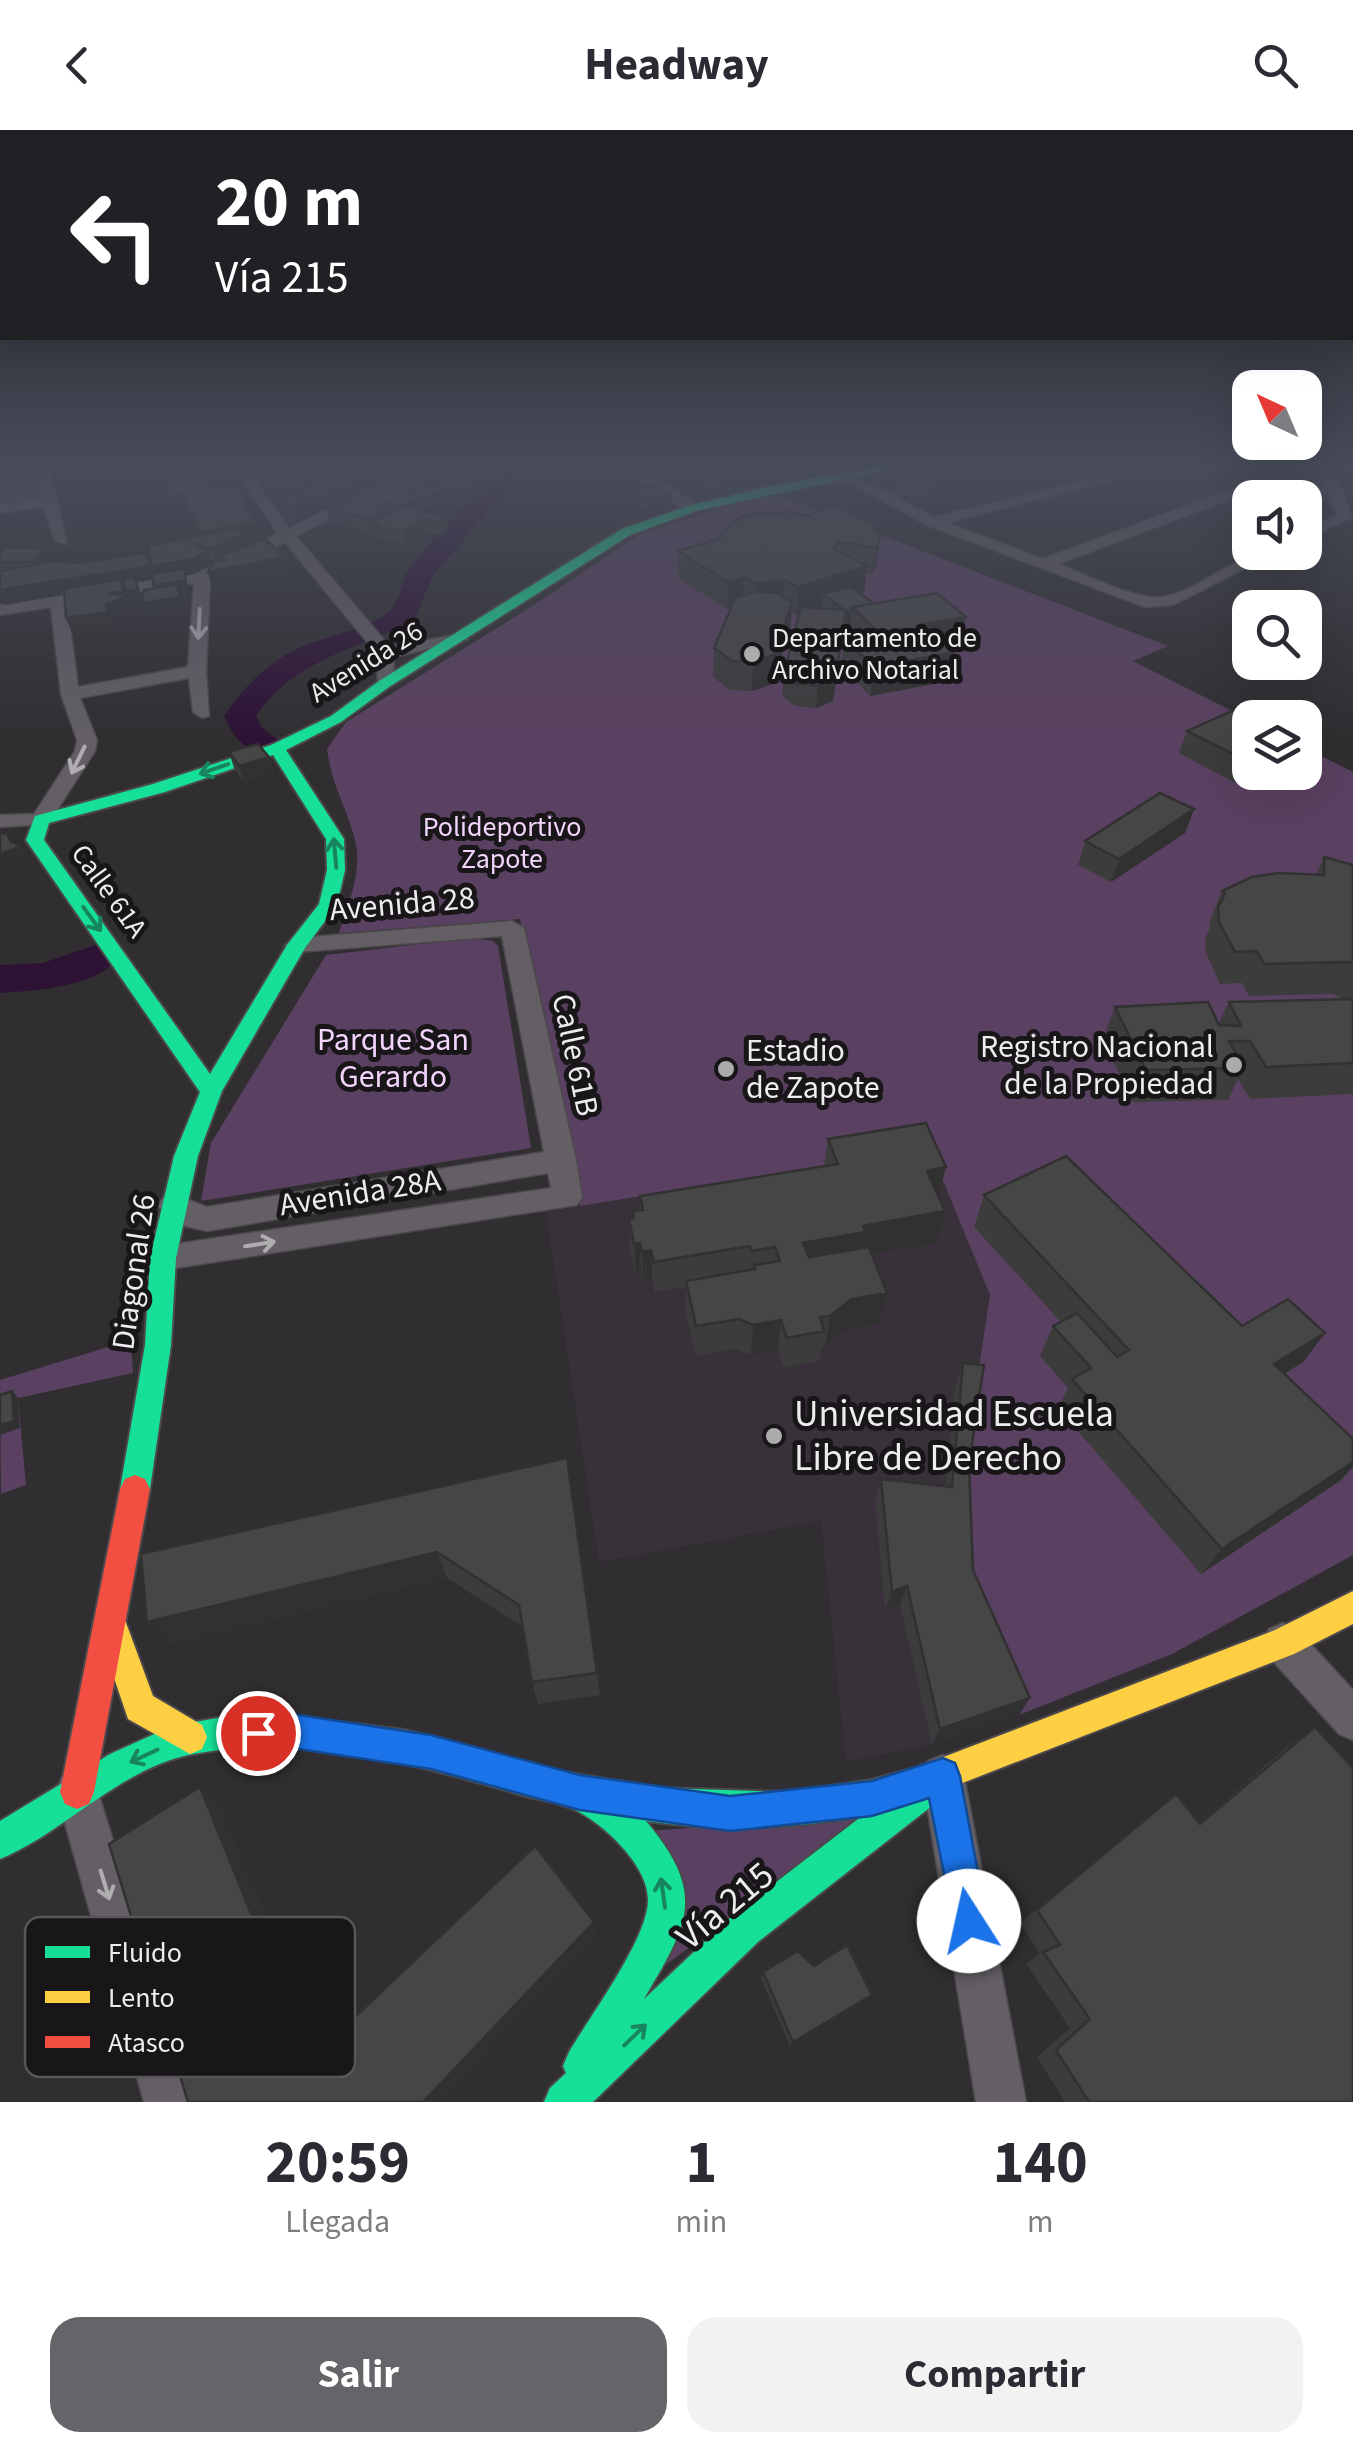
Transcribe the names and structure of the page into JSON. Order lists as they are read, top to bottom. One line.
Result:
{"streets":{"street":["Avenida 26","Calle 61A","Avenida 28","Calle 61B","Avenida 28A","Diagonal 26","Vía 215"]},"crossings":[["Avenida 26","Calle 61A"],["Avenida 26","Diagonal 26"],["Calle 61A","Diagonal 26"],["Avenida 28","Calle 61B"],["Avenida 28","Diagonal 26"],["Calle 61B","Avenida 28A"],["Avenida 28A","Diagonal 26"]],"one_way":["Calle 61A","Vía 215"],"parks":["Polideportivo Zapote","Parque San Gerardo"],"places":["Departamento de Archivo Notarial","Registro Nacional de la Propiedad","Estadio de Zapote","Universidad Escuela Libre de Derecho"],"legend":["Fluido","Lento","Atasco"],"north":"top left","page":{"header":"Headway","turn":["20 m","Vía 215"],"eta":["20:59","Llegada","1","min","140","m"],"buttons":["Salir","Compartir"]}}
